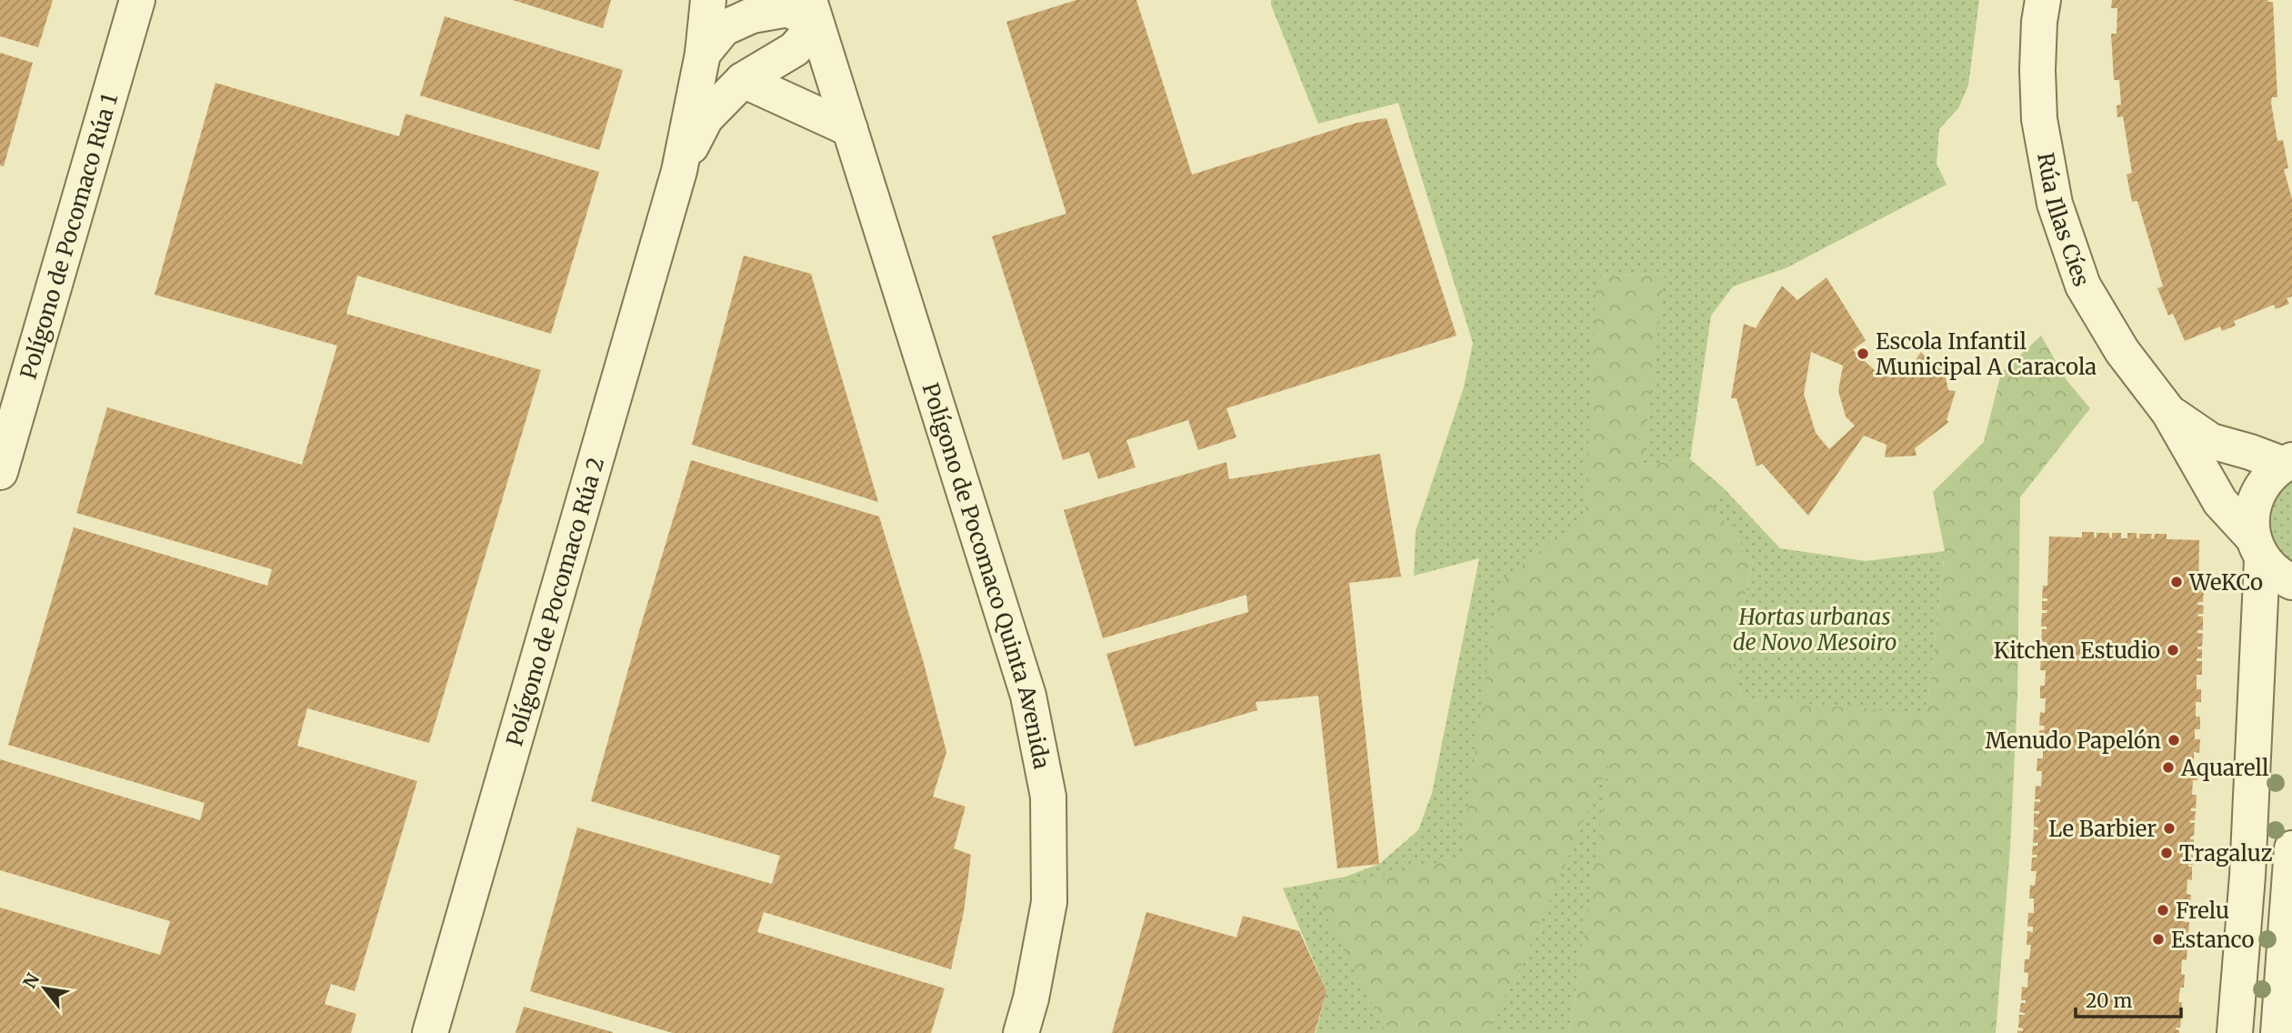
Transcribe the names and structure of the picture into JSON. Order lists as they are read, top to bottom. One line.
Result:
{"streets":{"street":["Rúa Illas Cíes","Polígono de Pocomaco Rúa 1","Polígono de Pocomaco Quinta Avenida","Polígono de Pocomaco Rúa 2"]},"crossings":[["Polígono de Pocomaco Quinta Avenida","Polígono de Pocomaco Rúa 2"]],"parks":["Hortas urbanas de Novo Mesoiro"],"places":["Escola Infantil Municipal A Caracola","WeKCo","Kitchen Estudio","Menudo Papelón","Aquarell","Le Barbier","Tragaluz","Frelu","Estanco"],"scale_bar":"20 m","north":"top left"}
